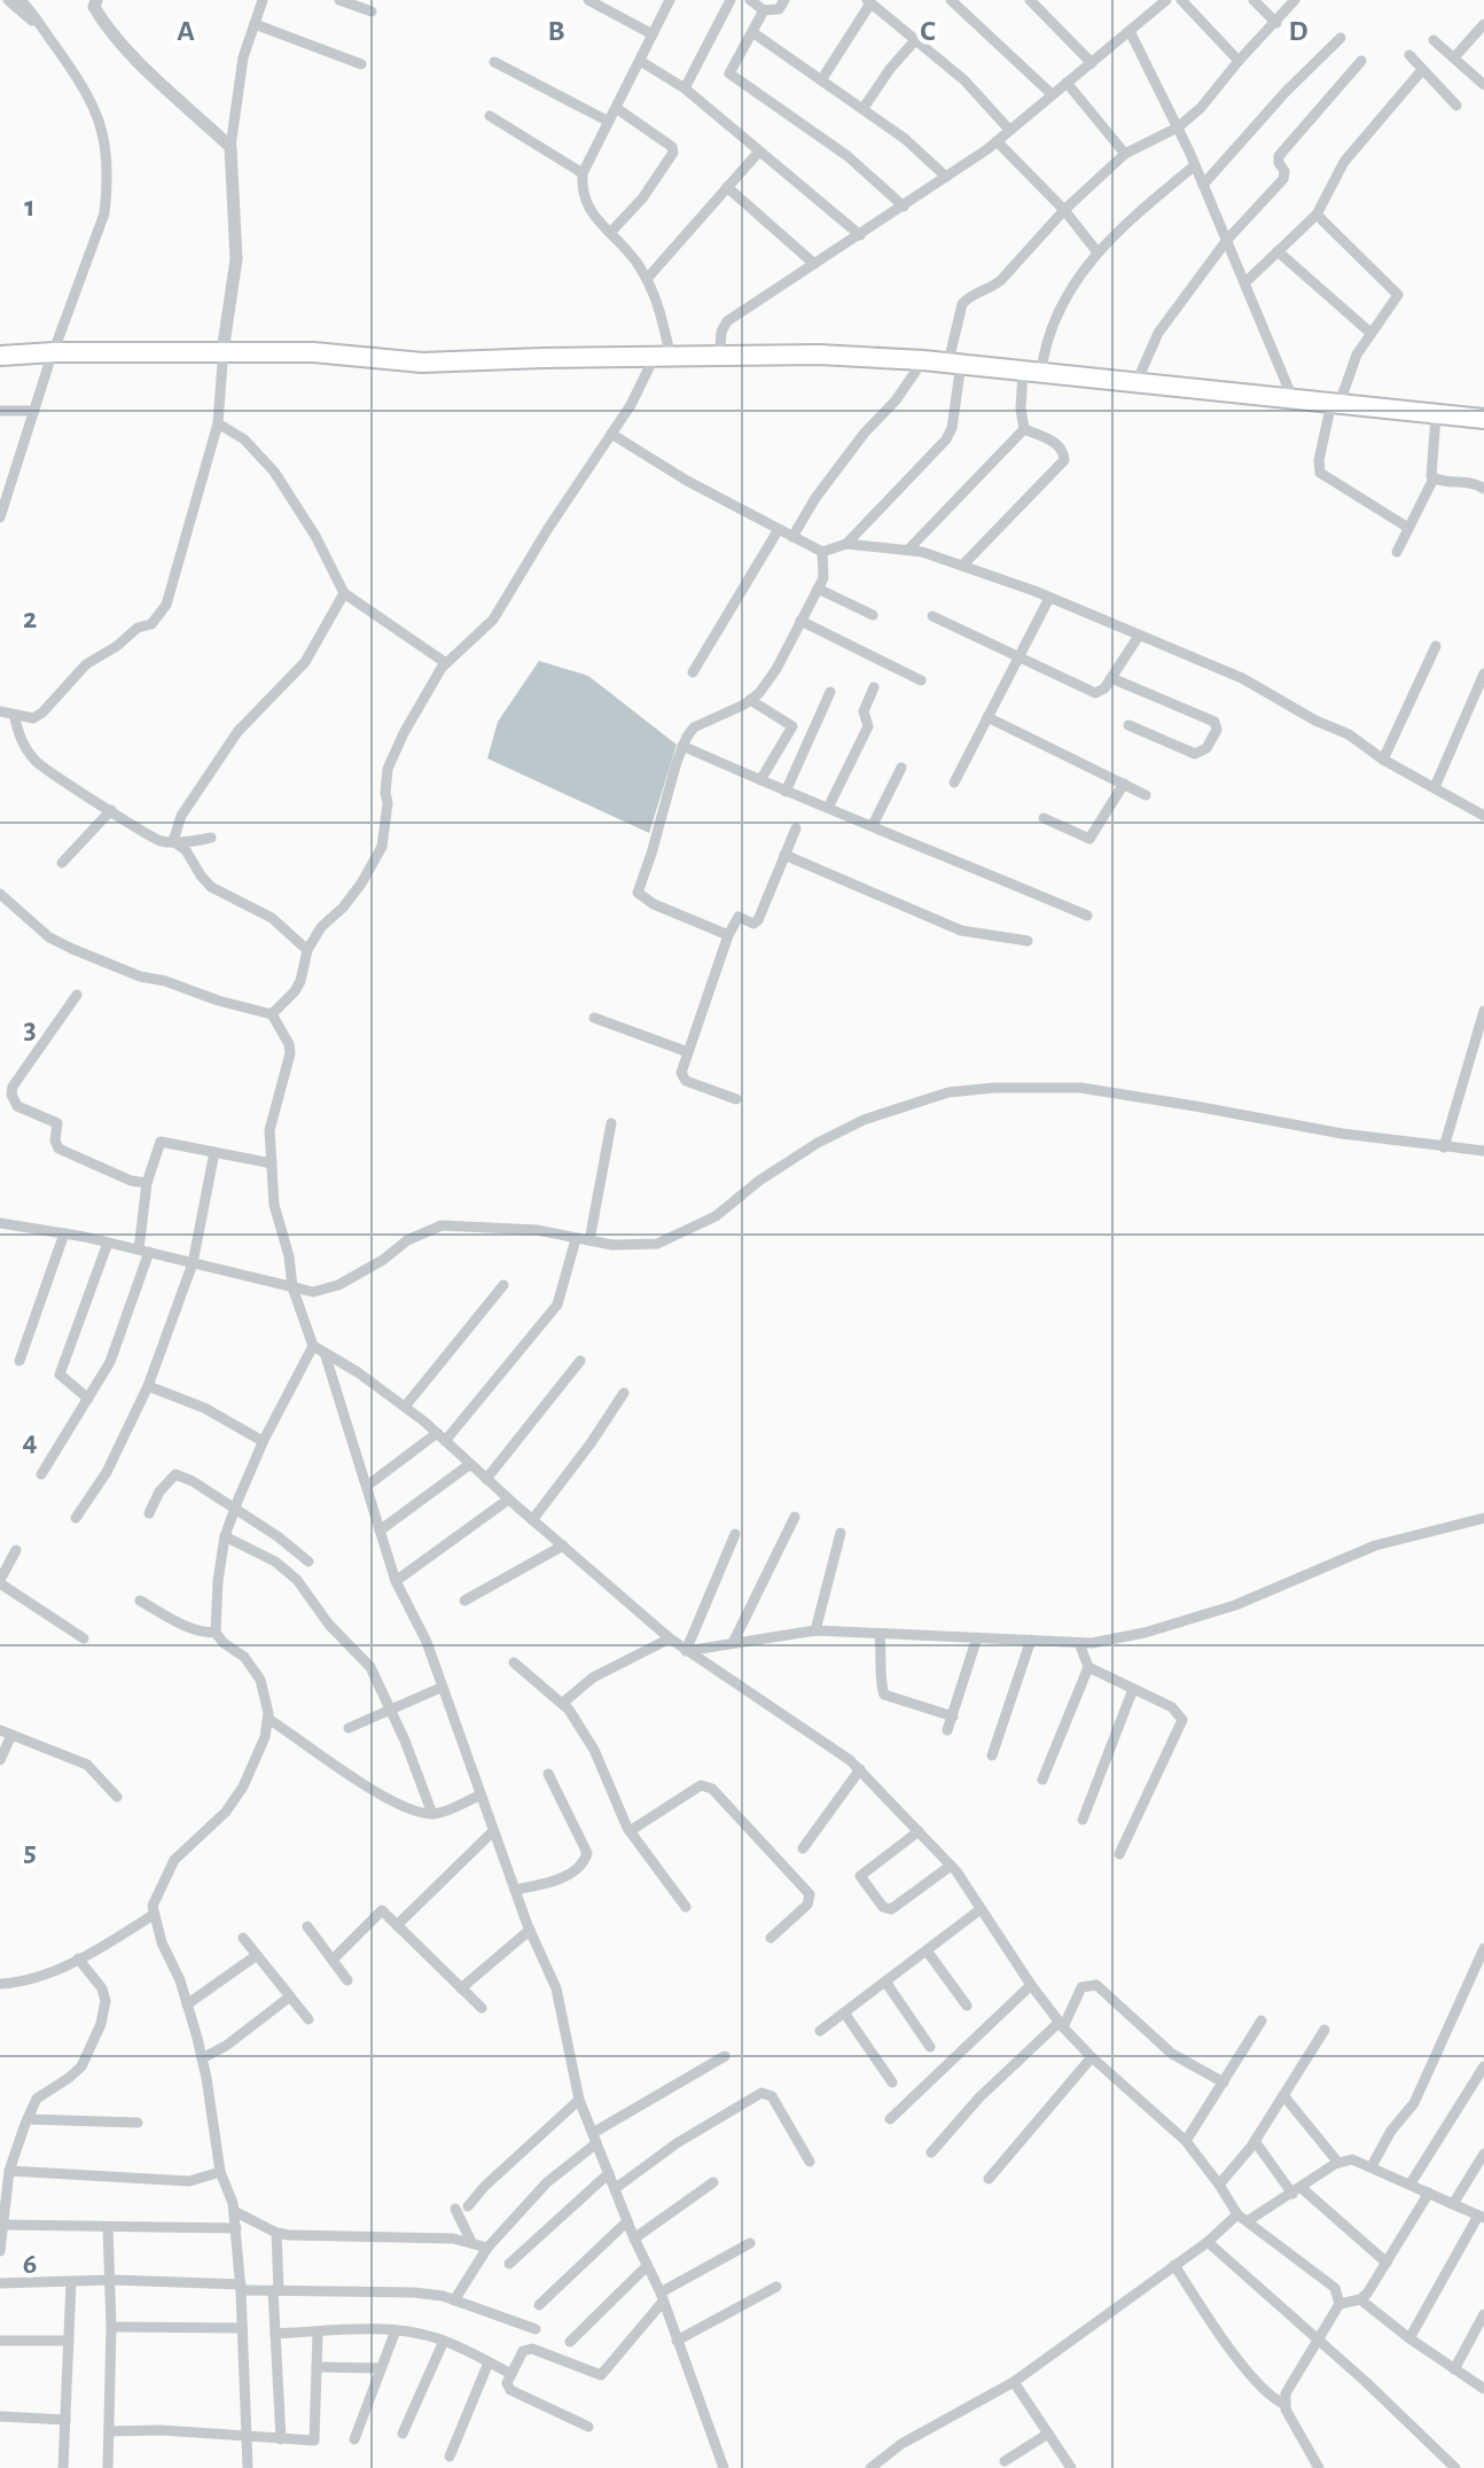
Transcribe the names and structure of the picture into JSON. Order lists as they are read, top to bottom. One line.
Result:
{"grid":{"columns":["A","B","C","D"],"rows":["1","2","3","4","5","6"]}}
